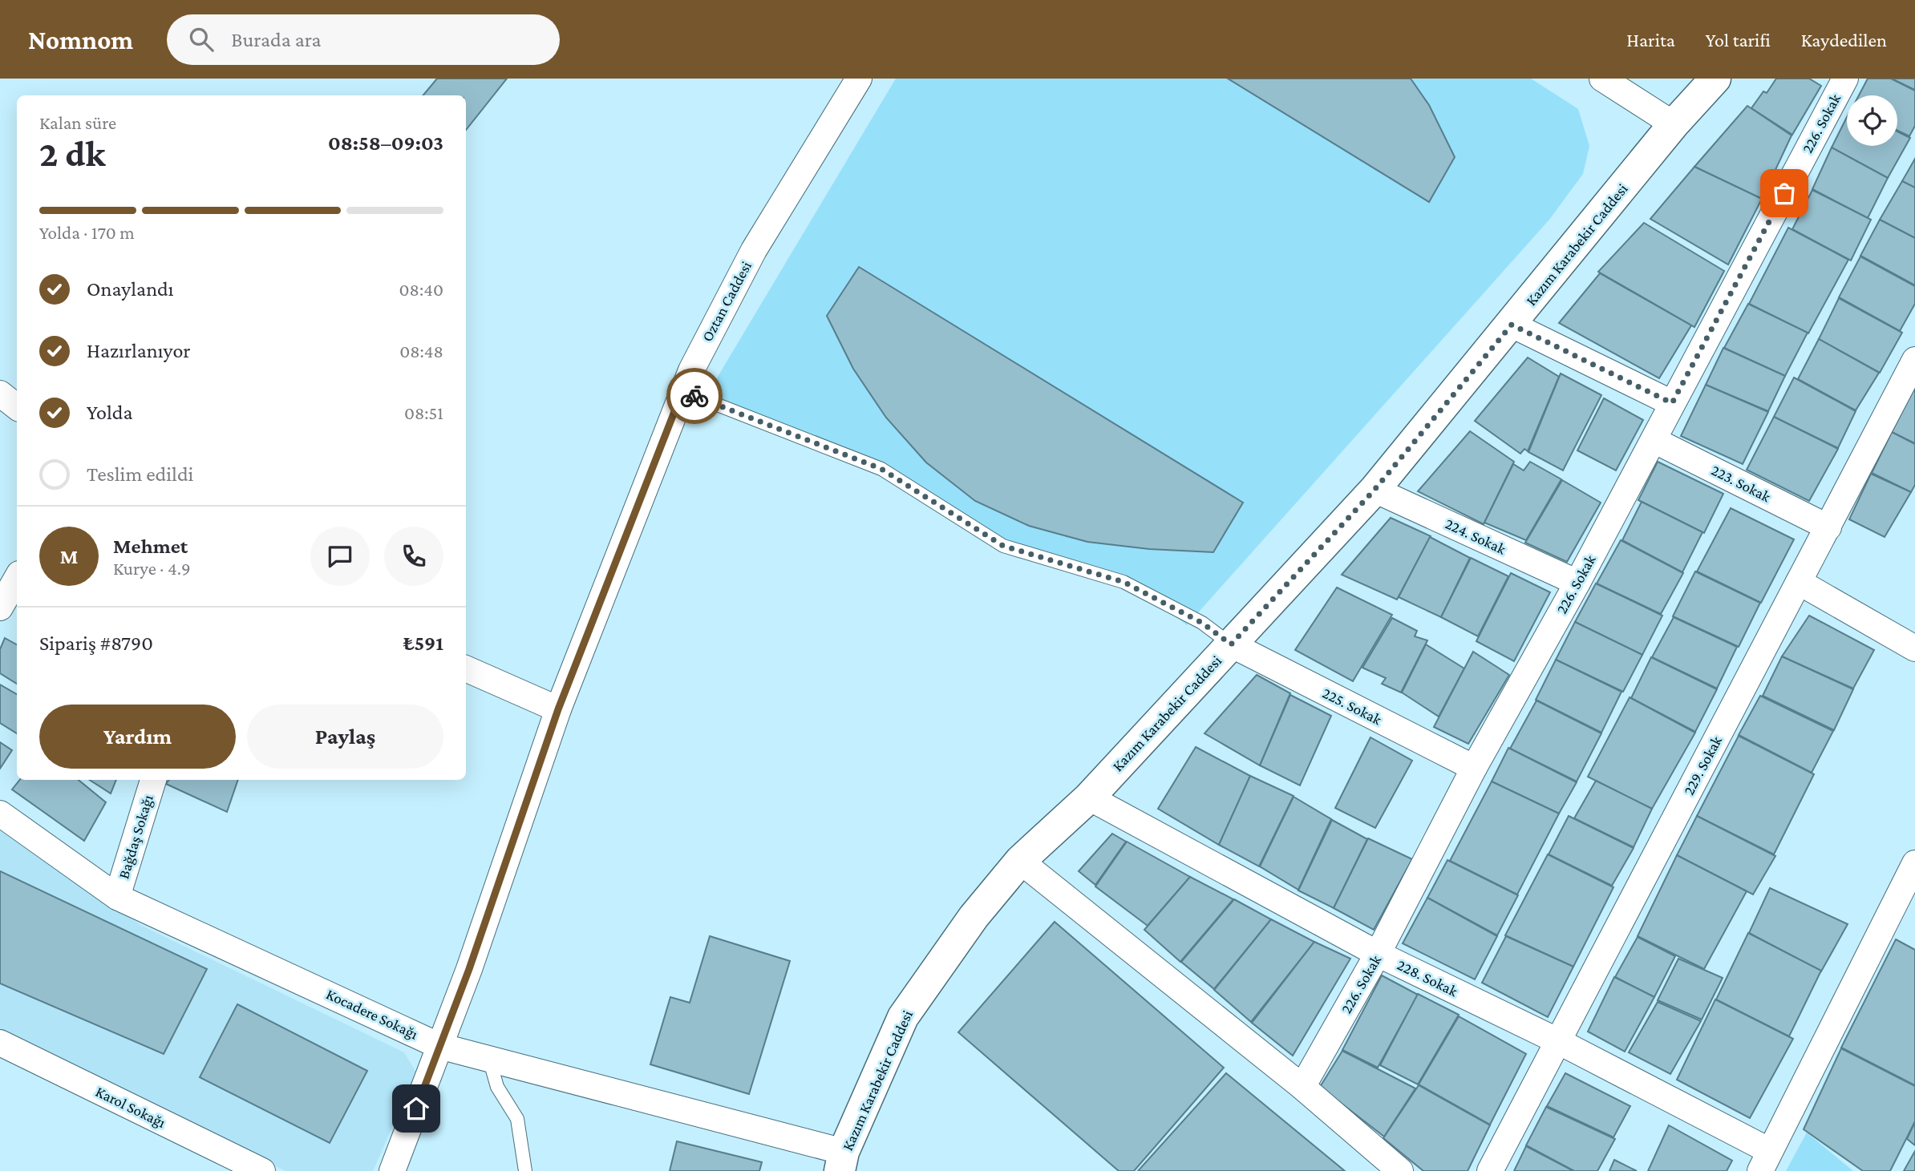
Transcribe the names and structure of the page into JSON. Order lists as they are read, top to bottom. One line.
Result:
{"streets":{"main road":["Kazım Karabekir Caddesi"],"street":["226. Sokak","Oztan Caddesi","223. Sokak","224. Sokak","225. Sokak","229. Sokak","Bağdaş Sokağı","228. Sokak","Kocadere Sokağı","Karol Sokağı"]},"crossings":[["226. Sokak","223. Sokak"],["226. Sokak","224. Sokak"],["226. Sokak","225. Sokak"],["226. Sokak","228. Sokak"],["Kazım Karabekir Caddesi","224. Sokak"],["Kazım Karabekir Caddesi","225. Sokak"],["Kazım Karabekir Caddesi","228. Sokak"],["Kazım Karabekir Caddesi","Kocadere Sokağı"],["Oztan Caddesi","Kocadere Sokağı"],["223. Sokak","229. Sokak"],["229. Sokak","228. Sokak"],["Bağdaş Sokağı","Kocadere Sokağı"]],"page":{"header":"Nomnom","search":"Burada ara","nav":["Harita","Yol tarifi","Kaydedilen"],"heading":["2 dk","Kalan süre","08:58–09:03"],"panel":["Mehmet","Kurye · 4.9","Sipariş #8790","₺591"],"bar":"Yolda · 170 m","list":[["Onaylandı","08:40"],["Hazırlanıyor","08:48"],["Yolda","08:51"],"Teslim edildi"],"round":"M","buttons":["Yardım","Paylaş"]}}
